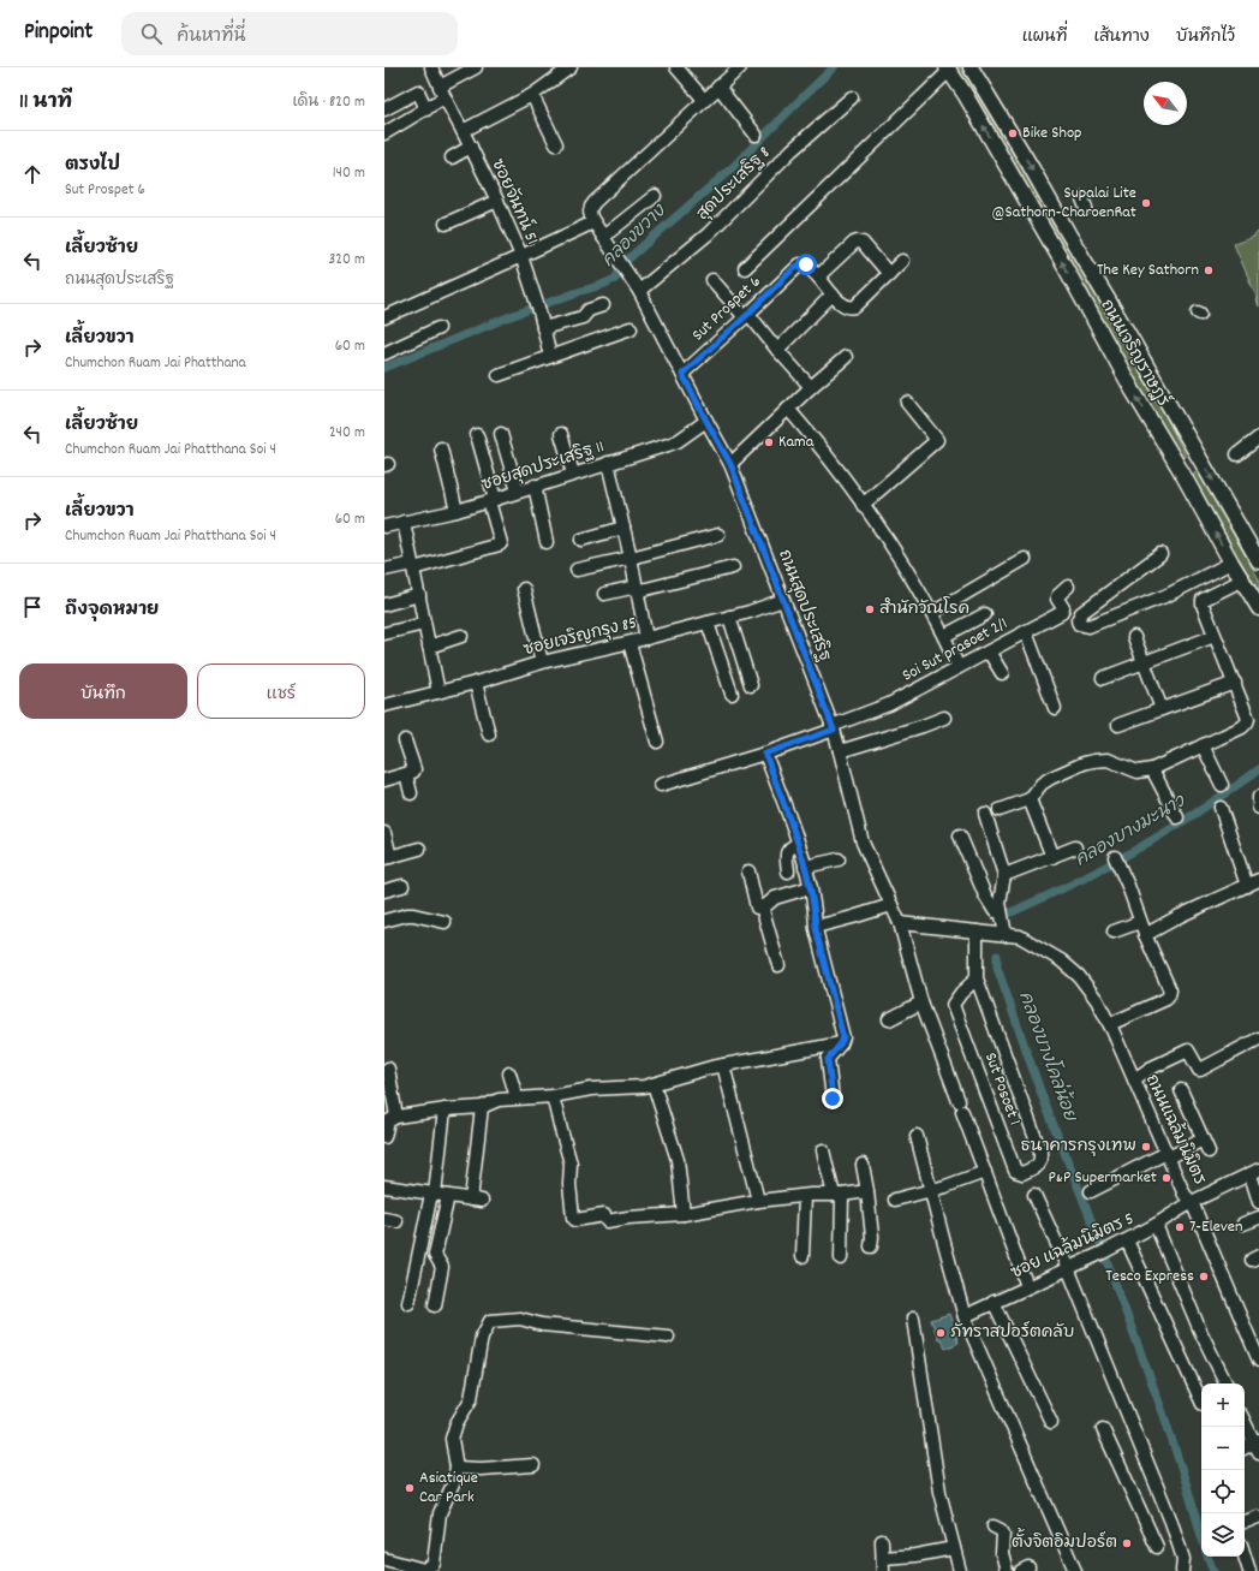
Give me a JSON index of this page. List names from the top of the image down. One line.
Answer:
{"streets":{"main road":["ถนนเจริญราษฎร์"],"street":["สุดประเสริฐ 8","ซอยจันทน์ 51","Sut Prospet 6","ซอยสุดประเสริฐ 11","ถนนสุดประเสริฐ","ซอยเจริญกรุง 85","Soi Sut prasoet 2/1","Sut Posoet 1","ถนนแฉล้มนิมิตร","ซอย แฉล้มนิมิตร 5"]},"crossings":[["สุดประเสริฐ 8","ถนนสุดประเสริฐ"],["Sut Prospet 6","ถนนสุดประเสริฐ"],["ซอยสุดประเสริฐ 11","ถนนสุดประเสริฐ"],["ถนนสุดประเสริฐ","ซอยเจริญกรุง 85"],["ถนนสุดประเสริฐ","Soi Sut prasoet 2/1"],["ถนนสุดประเสริฐ","ซอย แฉล้มนิมิตร 5"],["ถนนแฉล้มนิมิตร","ซอย แฉล้มนิมิตร 5"]],"water":["คลองขวาง","คลองบางมะนาว","คลองบางโคล่น้อย"],"places":["Bike Shop","Supalai Lite @Sathorn-CharoenRat","The Key Sathorn","Kama","สำนักวัณโรค","ธนาคารกรุงเทพ","P&P Supermarket","7-Eleven","Tesco Express","ภัทราสปอร์ตคลับ","Asiatique Car Park","ตั้งจิตอิมปอร์ต"],"north":"top left","page":{"header":"Pinpoint","search":"ค้นหาที่นี่","nav":["แผนที่","เส้นทาง","บันทึกไว้"],"heading":["11 นาที","เดิน · 820 m"],"list":[["ตรงไป","Sut Prospet 6","140 m"],["เลี้ยวซ้าย","ถนนสุดประเสริฐ","320 m"],["เลี้ยวขวา","Chumchon Ruam Jai Phatthana","60 m"],["เลี้ยวซ้าย","Chumchon Ruam Jai Phatthana Soi 4","240 m"],["เลี้ยวขวา","Chumchon Ruam Jai Phatthana Soi 4","60 m"],"ถึงจุดหมาย"],"buttons":["บันทึก","แชร์"],"map_buttons":["+","−"]}}
